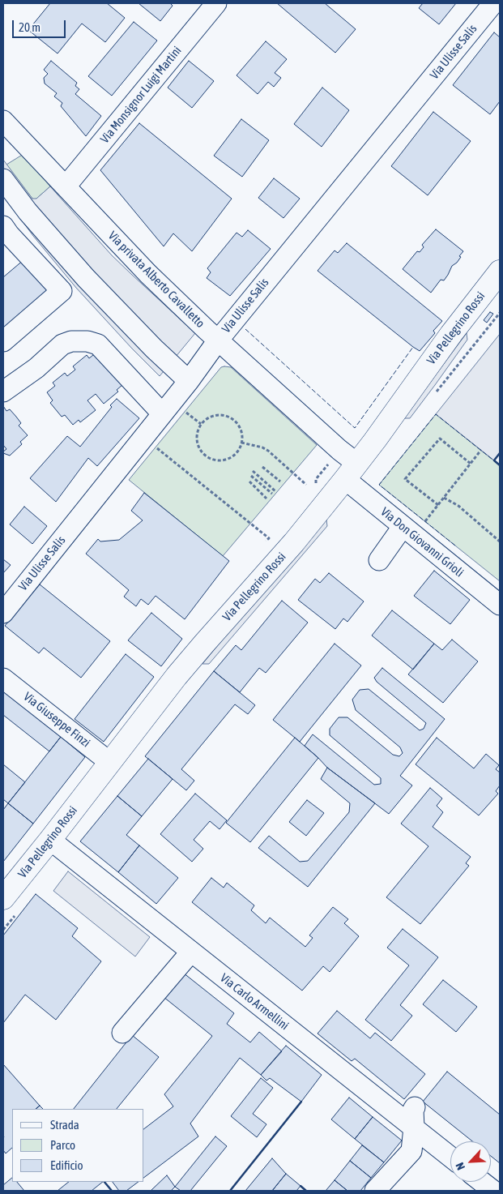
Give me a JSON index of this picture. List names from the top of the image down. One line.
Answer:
{"streets":{"main road":["Via Pellegrino Rossi"],"street":["Via Ulisse Salis","Via Monsignor Luigi Martini","Via privata Alberto Cavalletto","Via Don Giovanni Grioli","Via Giuseppe Finzi","Via Carlo Armellini"]},"crossings":[["Via Ulisse Salis","Via privata Alberto Cavalletto"],["Via Monsignor Luigi Martini","Via privata Alberto Cavalletto"],["Via privata Alberto Cavalletto","Via Pellegrino Rossi"],["Via privata Alberto Cavalletto","Via Don Giovanni Grioli"],["Via Pellegrino Rossi","Via Don Giovanni Grioli"],["Via Pellegrino Rossi","Via Giuseppe Finzi"],["Via Pellegrino Rossi","Via Carlo Armellini"]],"legend":["Strada","Parco","Edificio"],"scale_bar":"20 m","north":"bottom left"}
